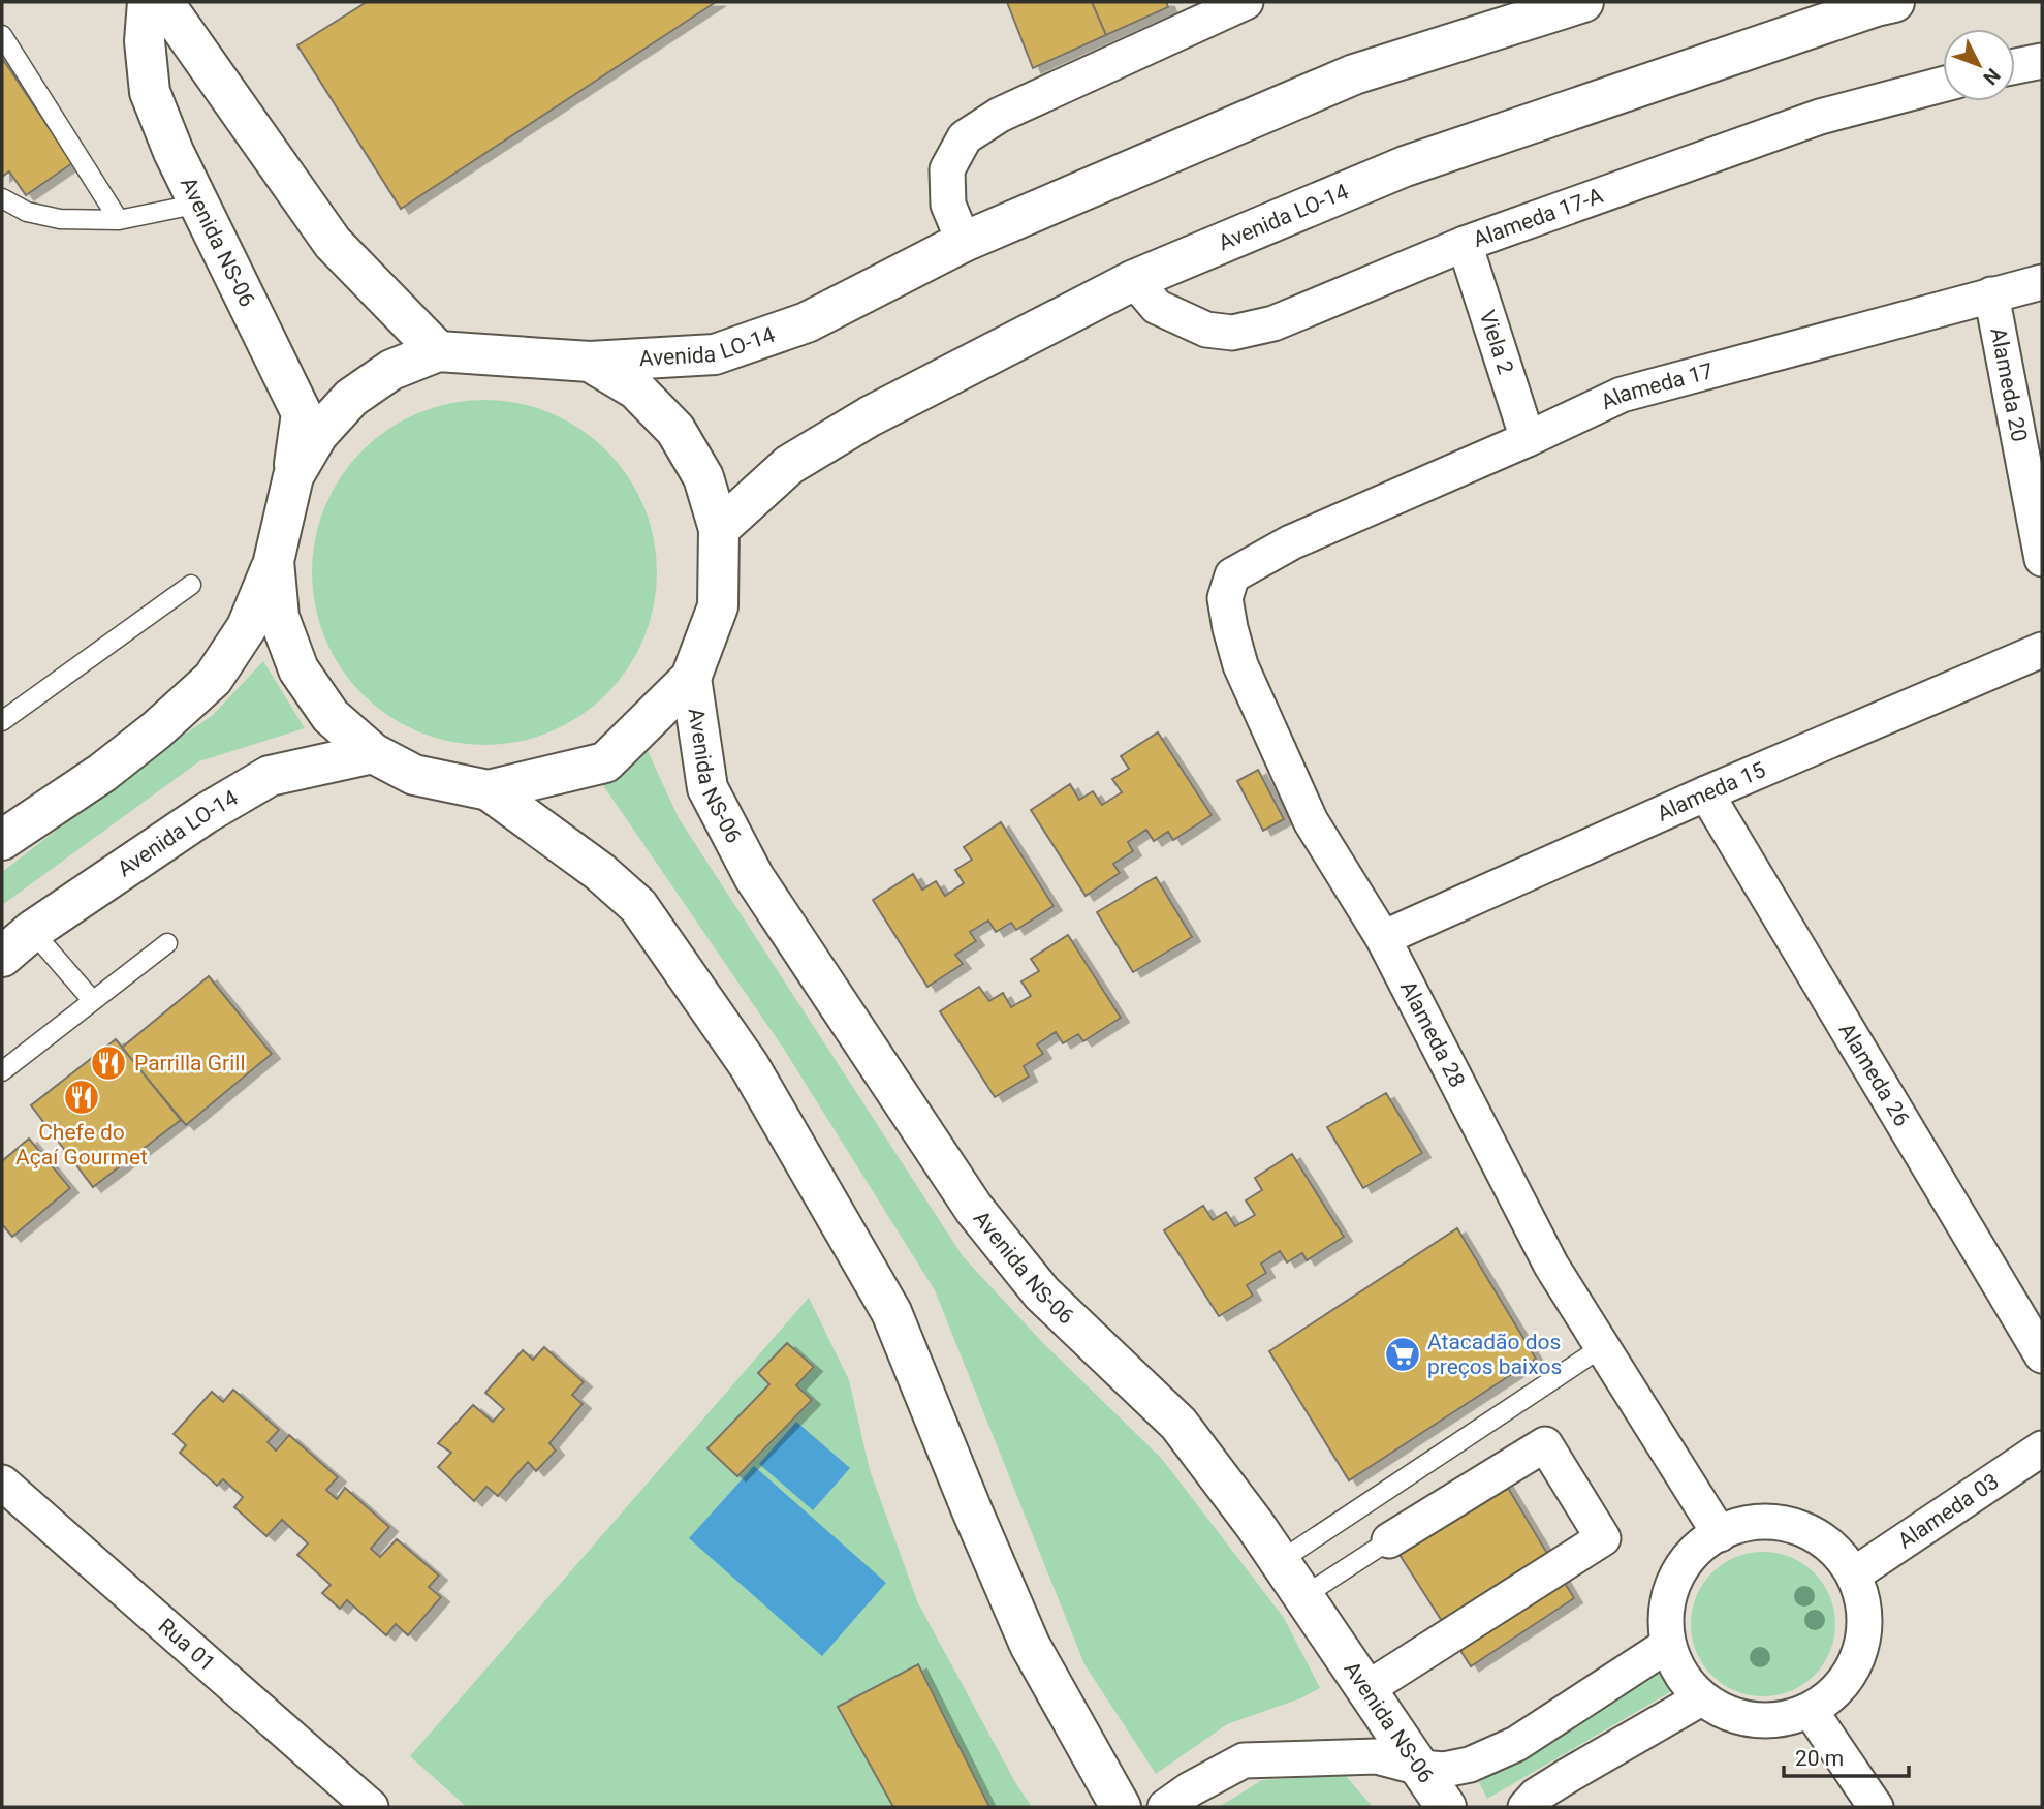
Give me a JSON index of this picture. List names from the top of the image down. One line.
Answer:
{"streets":{"street":["Avenida LO-14","Alameda 17-A","Avenida NS-06","Viela 2","Alameda 20","Alameda 17","Alameda 15","Alameda 28","Alameda 26","Alameda 03","Rua 01"]},"crossings":[["Avenida LO-14","Alameda 17-A"],["Alameda 17-A","Viela 2"],["Viela 2","Alameda 17"],["Alameda 20","Alameda 17"],["Alameda 17","Alameda 28"],["Alameda 15","Alameda 28"],["Alameda 15","Alameda 26"],["Alameda 28","Alameda 03"]],"places":{"restaurant":["Parrilla Grill","Chefe do Açaí Gourmet"],"supermarket":["Atacadão dos preços baixos"]},"scale_bar":"20 m","north":"bottom right"}
